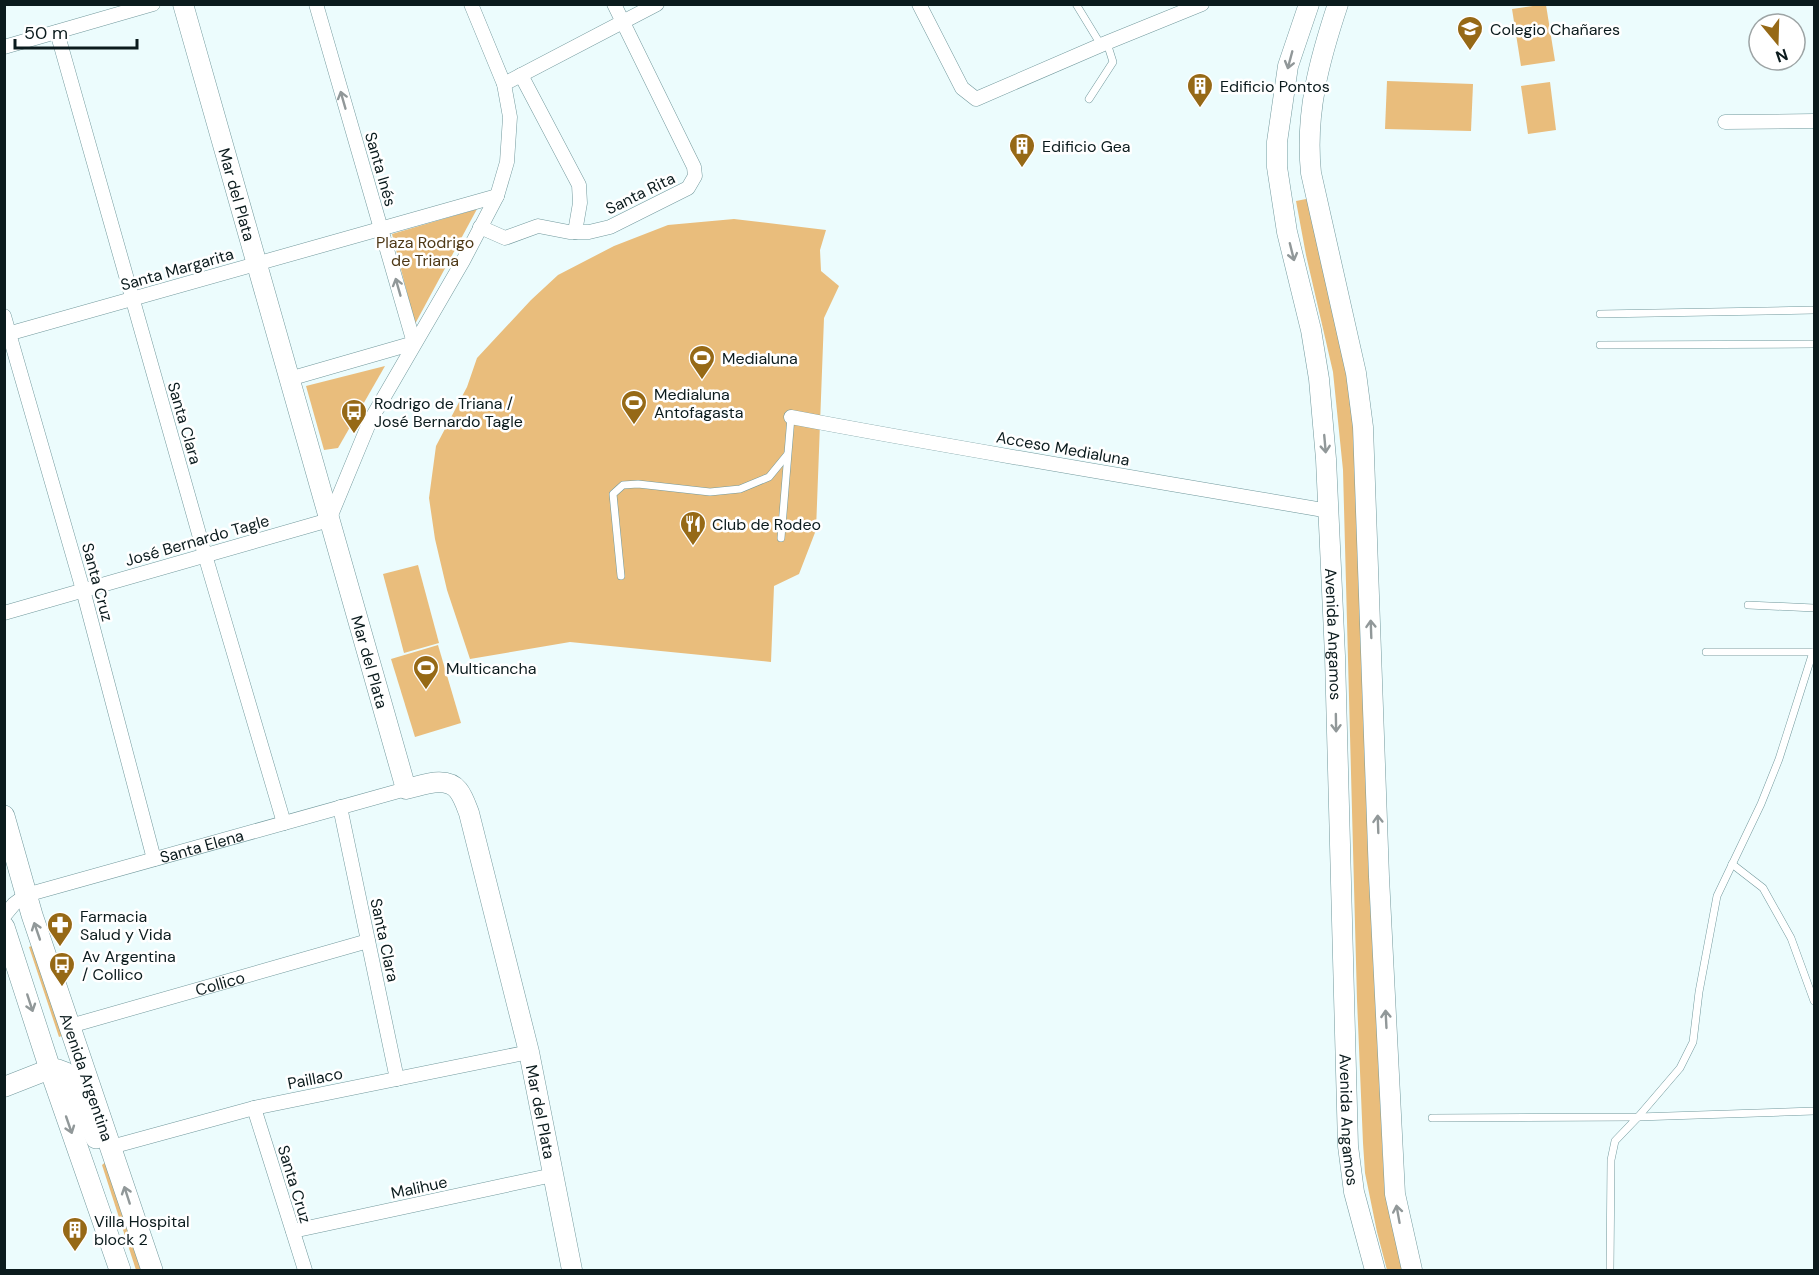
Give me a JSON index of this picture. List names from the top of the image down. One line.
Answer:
{"streets":{"main road":["Mar del Plata","Avenida Angamos","Avenida Argentina"],"street":["Santa Inés","Santa Rita","Santa Margarita","Santa Clara","Acceso Medialuna","José Bernardo Tagle","Santa Cruz","Santa Elena","Collico","Paillaco","Malihue"]},"crossings":[["Santa Inés","Santa Margarita"],["Mar del Plata","Santa Margarita"],["Mar del Plata","José Bernardo Tagle"],["Mar del Plata","Santa Elena"],["Mar del Plata","Paillaco"],["Mar del Plata","Malihue"],["Santa Margarita","Santa Clara"],["Santa Margarita","Santa Cruz"],["Santa Clara","José Bernardo Tagle"],["Santa Clara","Santa Elena"],["Santa Clara","Collico"],["Santa Clara","Paillaco"],["Acceso Medialuna","Avenida Angamos"],["José Bernardo Tagle","Santa Cruz"],["Santa Cruz","Santa Elena"],["Santa Cruz","Paillaco"],["Santa Cruz","Malihue"],["Santa Elena","Avenida Argentina"],["Collico","Avenida Argentina"],["Avenida Argentina","Paillaco"]],"one_way":["Santa Inés"],"parks":["Plaza Rodrigo de Triana"],"places":{"school or university":["Colegio Chañares"],"building":["Edificio Pontos","Edificio Gea","Villa Hospital block 2"],"sports":["Medialuna","Medialuna Antofagasta","Multicancha"],"bus stop":["Rodrigo de Triana / José Bernardo Tagle","Av Argentina / Collico"],"restaurant":["Club de Rodeo"],"pharmacy":["Farmacia Salud y Vida"]},"scale_bar":"50 m","north":"bottom"}
